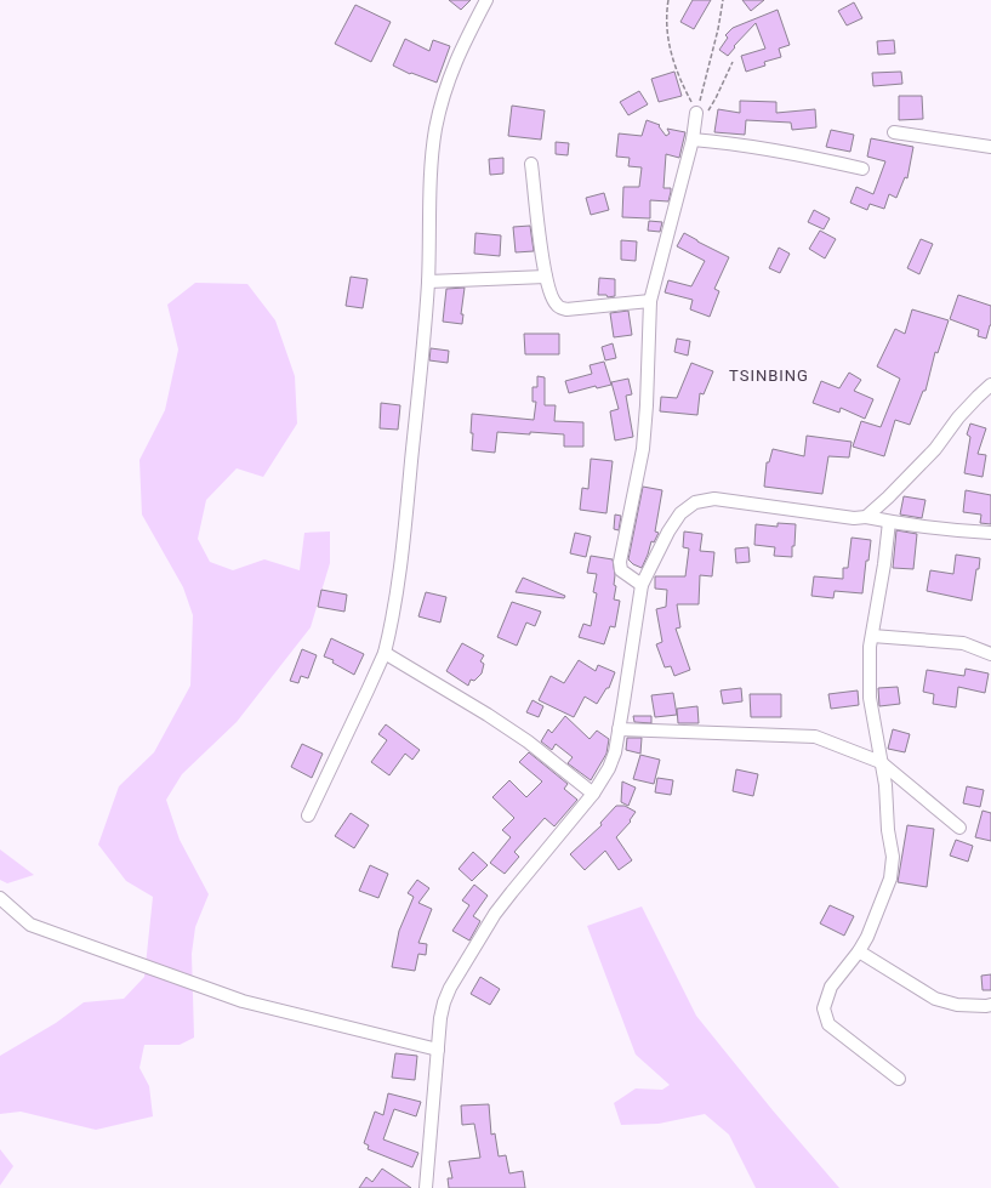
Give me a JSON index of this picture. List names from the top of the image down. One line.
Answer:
{"districts":["TSINBING"]}
